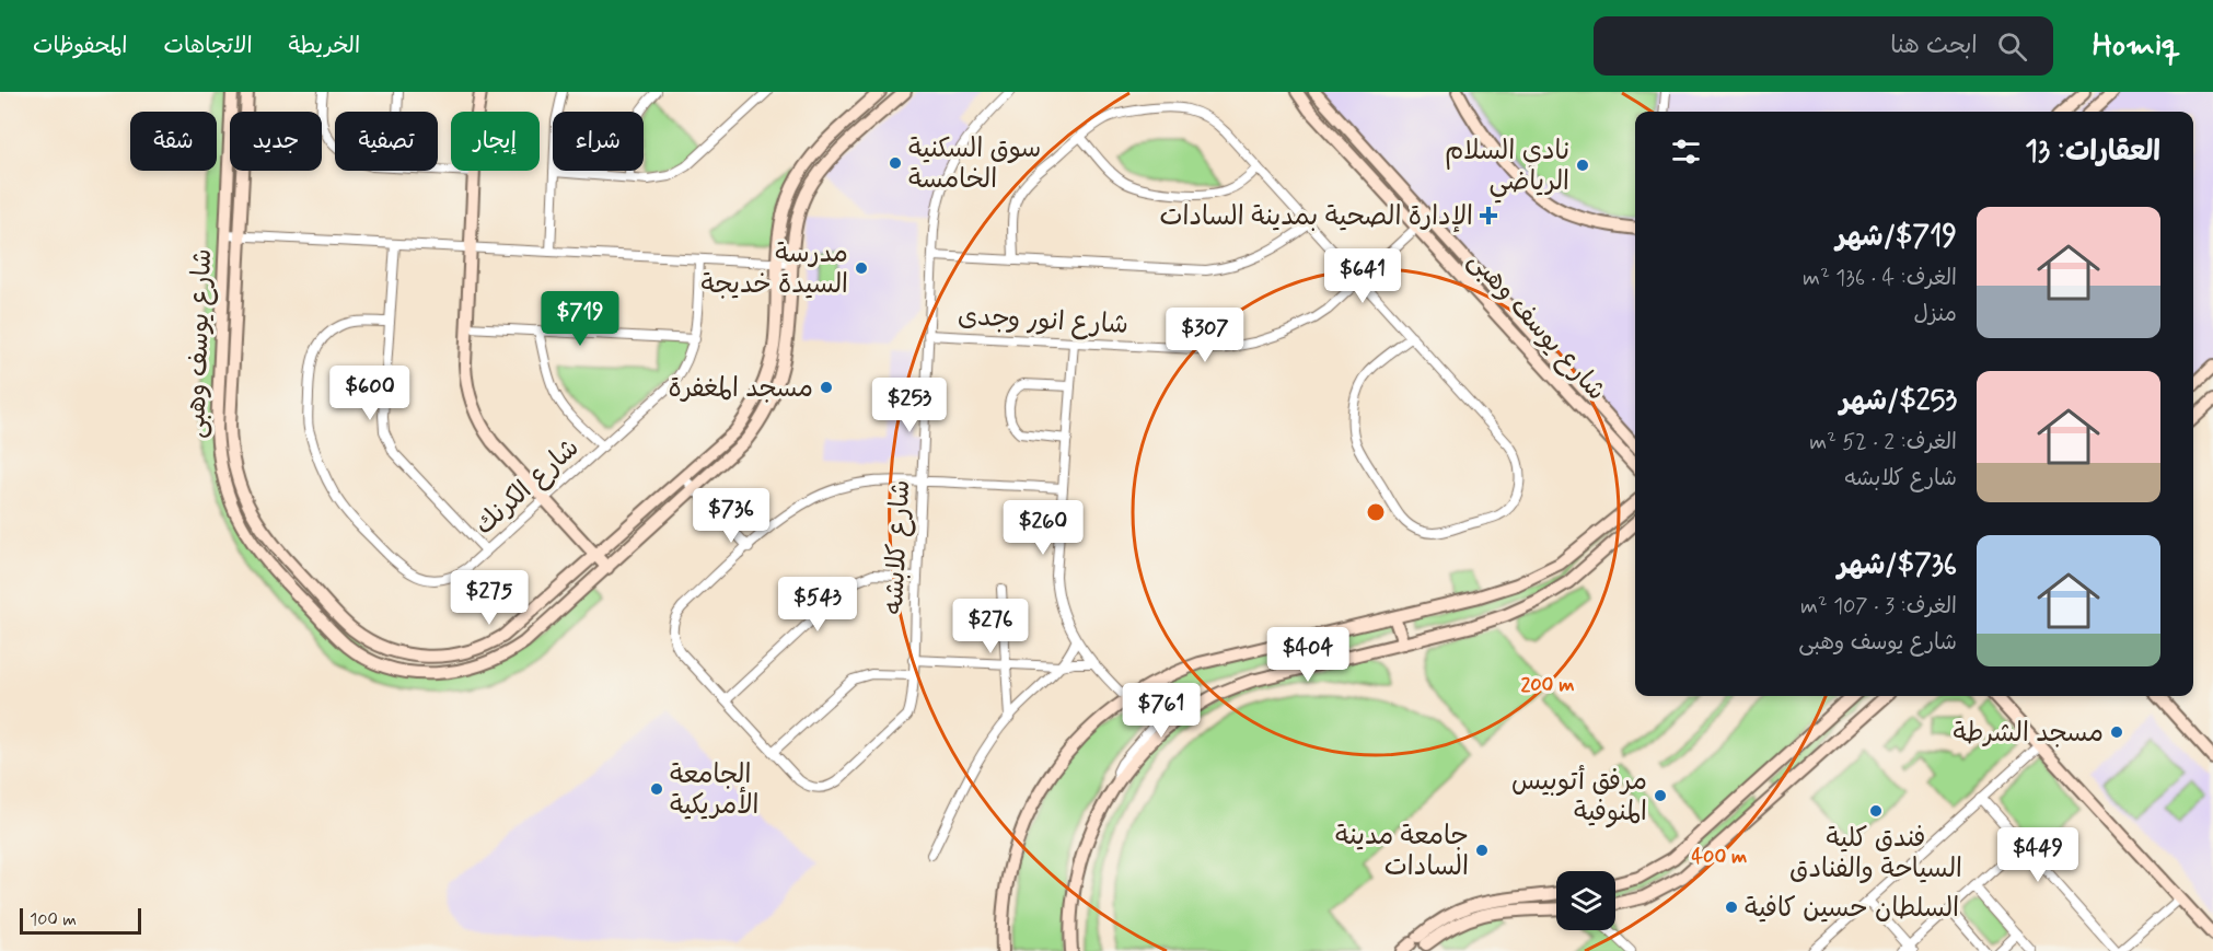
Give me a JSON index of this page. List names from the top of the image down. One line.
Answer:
{"streets":{"street":["شارع انور وجدى","شارع يوسف وهبى","شارع الكرنك","شارع كلابشه"]},"crossings":[["شارع انور وجدى","شارع يوسف وهبى"],["شارع انور وجدى","شارع كلابشه"]],"places":{"other":["سوق السكنية الخامسة","نادي السلام الرياضي","مدرسة السيدة خديجة","مسجد المغفرة","مسجد الشرطة","الجامعة الأمريكية","مرفق أتوبيس المنوفية","فندق كلية السياحة والفنادق","جامعة مدينة السادات","السلطان حسين كافية"],"health":["الإدارة الصحية بمدينة السادات"]},"scale_bar":"100 m","page":{"header":"Homiq","search":"ابحث هنا","nav":["الخريطة","الاتجاهات","المحفوظات"],"chip":["شراء","إيجار","تصفية","جديد","شقة"],"heading":"العقارات: 13","list":[{"name":"$719/شهر","note":"الغرف: 4 · 136 m² · منزل"},{"name":"$253/شهر","note":"الغرف: 2 · 52 m² · شارع كلابشه"},{"name":"$736/شهر","note":"الغرف: 3 · 107 m² · شارع يوسف وهبى"}],"price":["$641","$719","$307","$600","$253","$736","$260","$275","$543","$276","$404","$761","$449"],"scale":"100 m"},"rings":["200 m","400 m"]}
